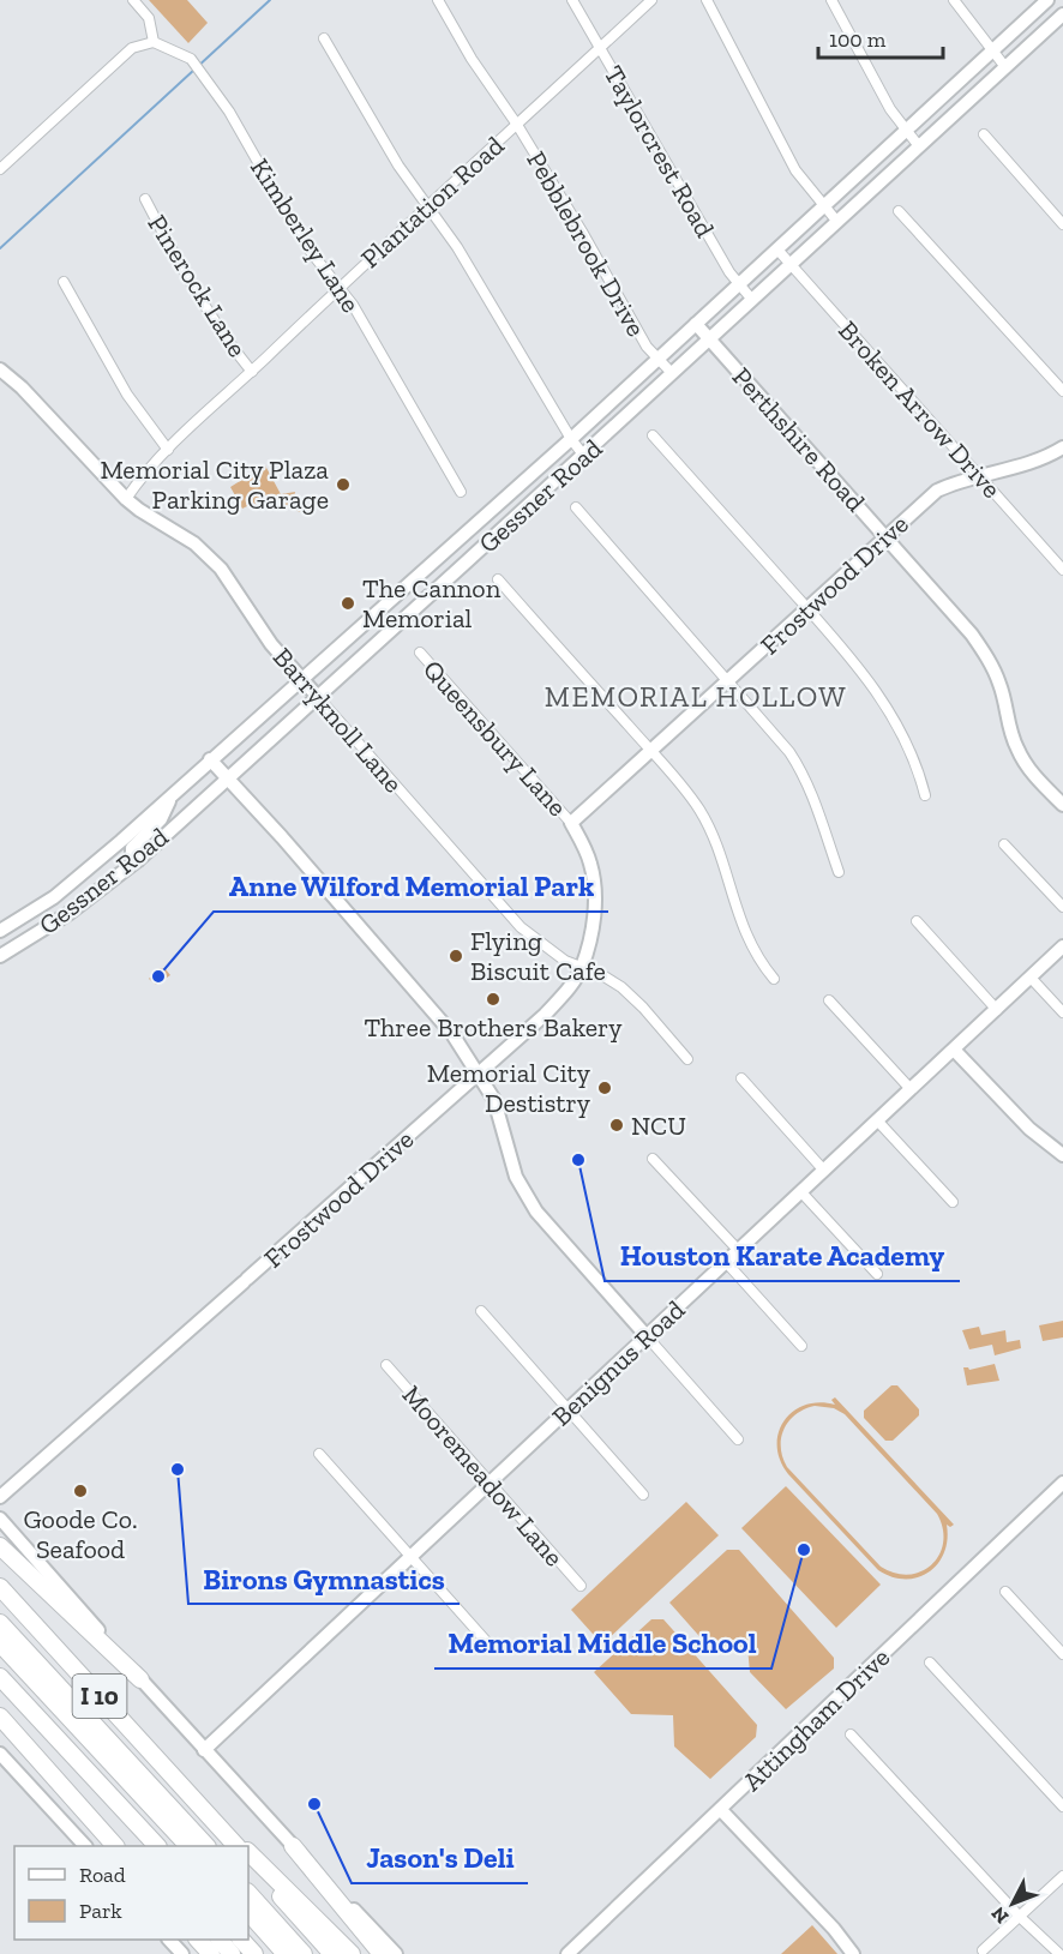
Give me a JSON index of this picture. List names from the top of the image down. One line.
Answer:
{"streets":{"highway":["I 10"],"street":["Taylorcrest Road","Plantation Road","Kimberley Lane","Pebblebrook Drive","Pinerock Lane","Broken Arrow Drive","Perthshire Road","Gessner Road","Frostwood Drive","Barryknoll Lane","Queensbury Lane","Benignus Road","Mooremeadow Lane","Attingham Drive"]},"crossings":[["Taylorcrest Road","Plantation Road"],["Taylorcrest Road","Gessner Road"],["Plantation Road","Kimberley Lane"],["Plantation Road","Pebblebrook Drive"],["Plantation Road","Pinerock Lane"],["Plantation Road","Barryknoll Lane"],["Pebblebrook Drive","Gessner Road"],["Broken Arrow Drive","Gessner Road"],["Broken Arrow Drive","Frostwood Drive"],["Perthshire Road","Gessner Road"],["Perthshire Road","Frostwood Drive"],["Gessner Road","Barryknoll Lane"],["Frostwood Drive","Barryknoll Lane"],["Frostwood Drive","Queensbury Lane"],["Benignus Road","Mooremeadow Lane"]],"districts":["MEMORIAL HOLLOW"],"places":["Memorial City Plaza Parking Garage","The Cannon Memorial","Flying Biscuit Cafe","Anne Wilford Memorial Park","Three Brothers Bakery","Memorial City Destistry","NCU","Houston Karate Academy","Birons Gymnastics","Goode Co. Seafood","Memorial Middle School","Jason's Deli"],"legend":["Road","Park"],"scale_bar":"100 m","north":"bottom left"}
